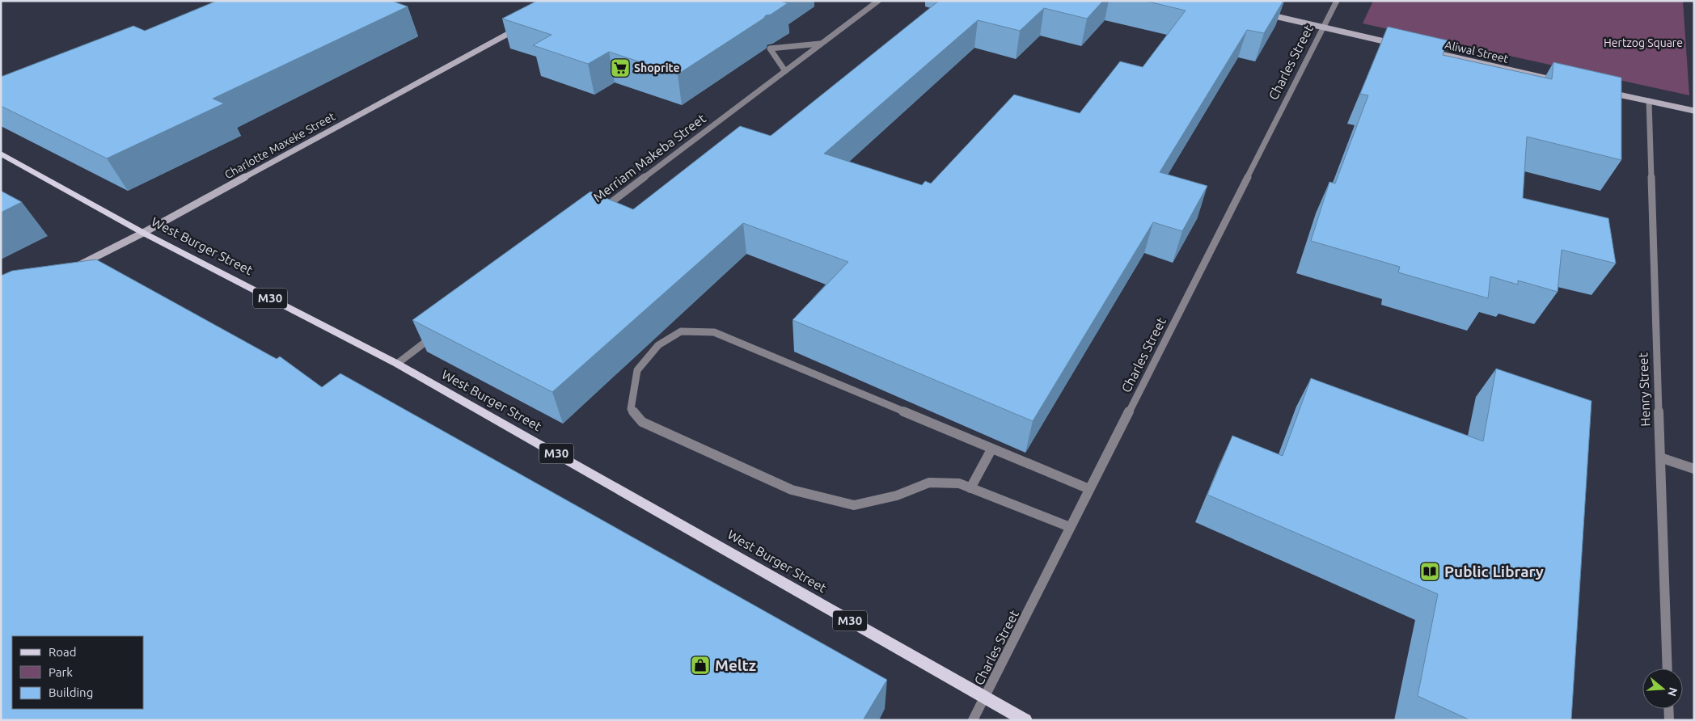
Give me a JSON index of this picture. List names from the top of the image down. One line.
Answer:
{"streets":{"main road":["West Burger Street","M30"],"street":["Aliwal Street","Charles Street","Charlotte Maxeke Street","Merriam Makeba Street","Henry Street"]},"crossings":[["Charles Street","West Burger Street"],["Charlotte Maxeke Street","West Burger Street"]],"parks":["Hertzog Square"],"places":{"supermarket":["Shoprite"],"library":["Public Library"],"shop":["Meltz"]},"legend":["Road","Park","Building"],"north":"right"}
